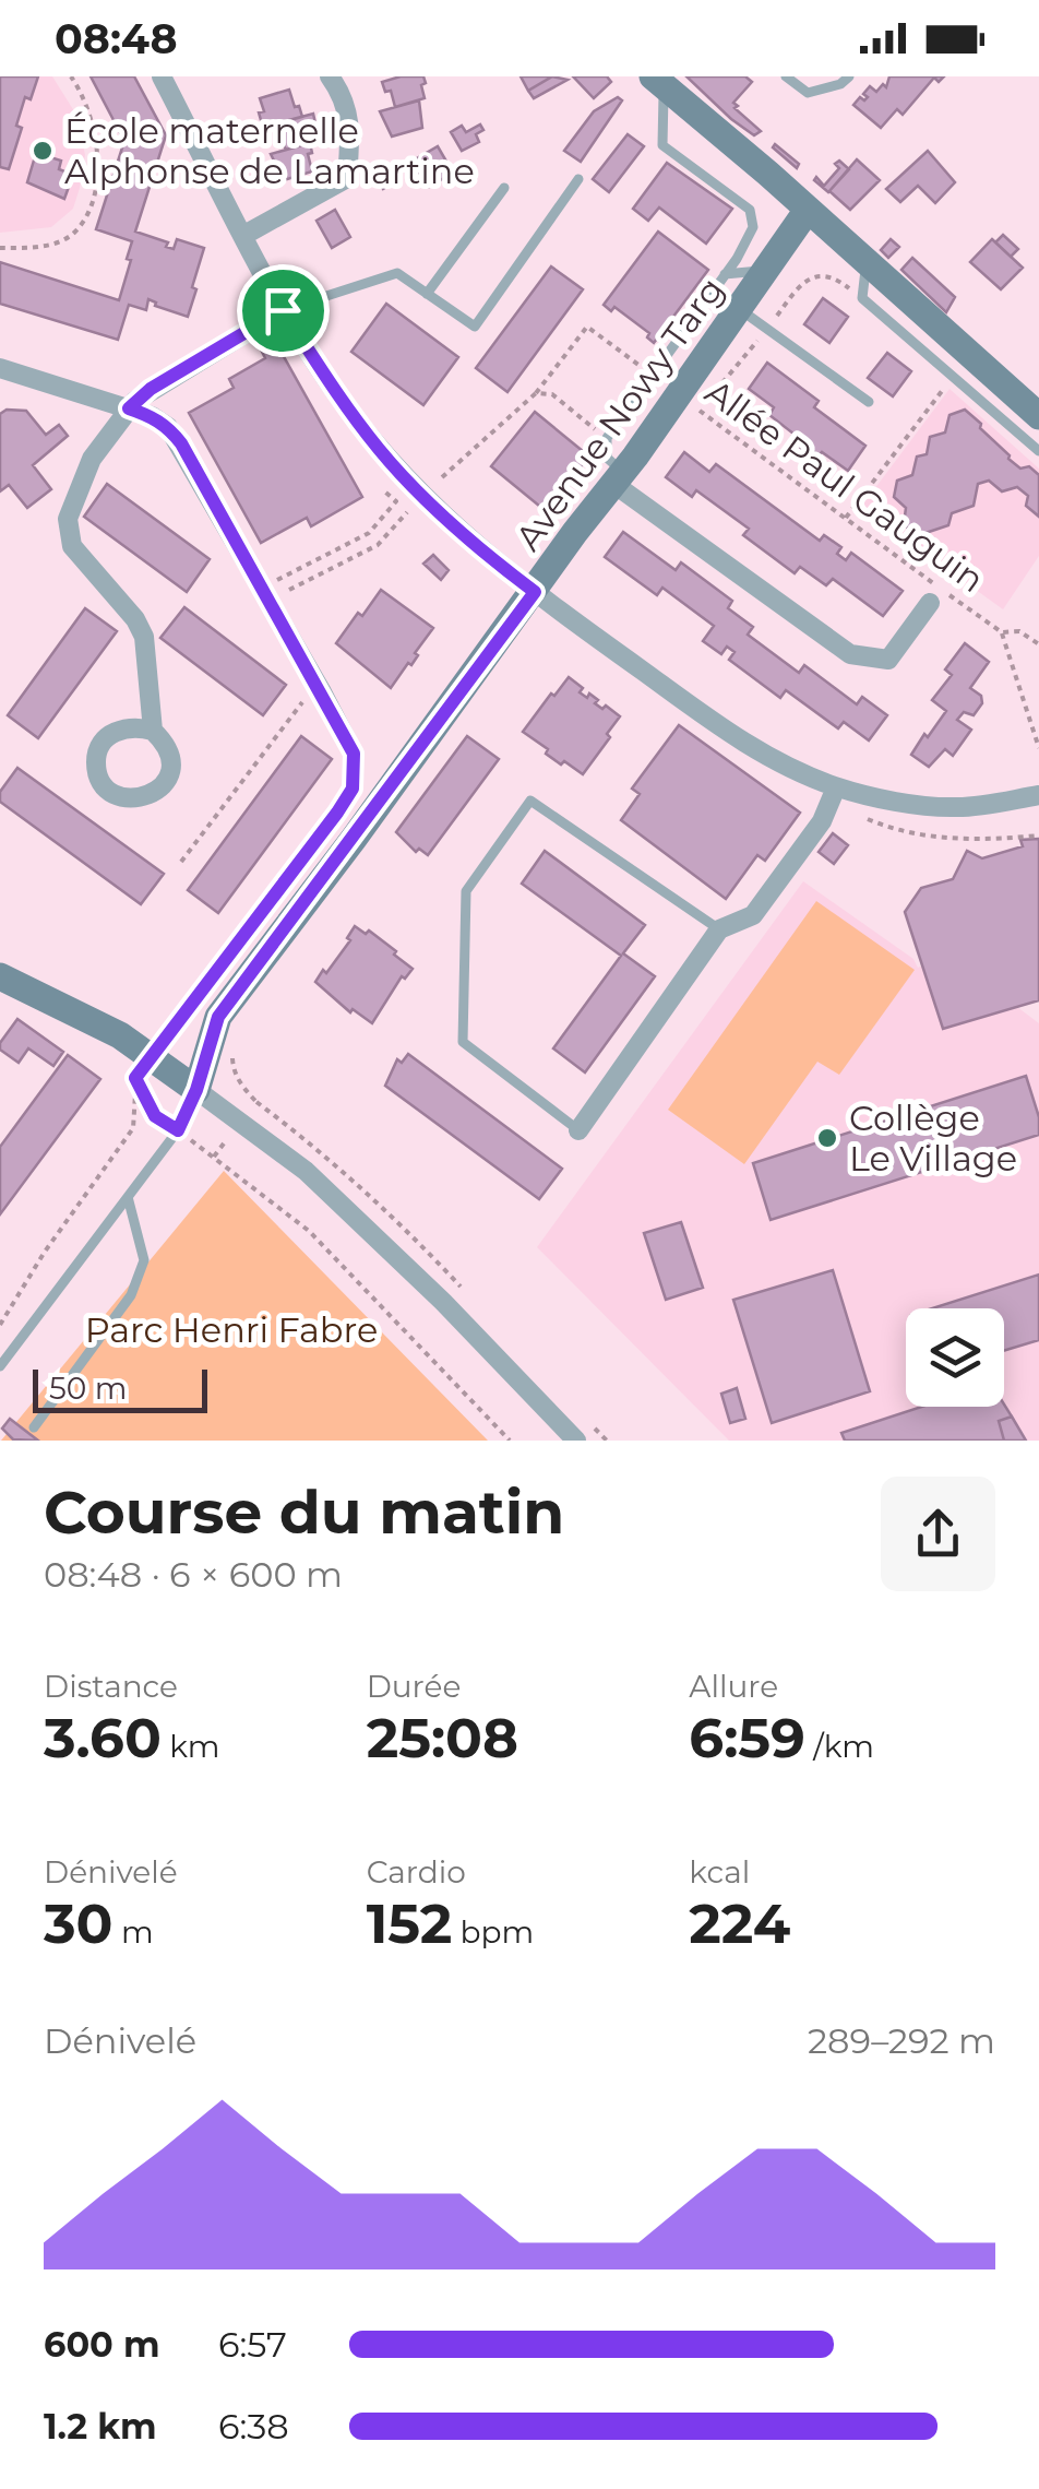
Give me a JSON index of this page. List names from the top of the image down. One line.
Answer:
{"streets":{"street":["Avenue Nowy Targ"],"path":["Allée Paul Gauguin"]},"crossings":[["Avenue Nowy Targ","Allée Paul Gauguin"]],"parks":["Parc Henri Fabre"],"places":["École maternelle Alphonse de Lamartine","Collège Le Village"],"scale_bar":"50 m","page":{"status":"08:48","scale":"50 m","heading":["Course du matin","08:48 · 6 × 600 m"],"stats":[["Distance","3.60 km"],["Durée","25:08"],["Allure","6:59 /km"],["Dénivelé","30 m"],["Cardio","152 bpm"],["kcal","224"]],"chart":["Dénivelé","289–292 m"],"list":[{"name":"600 m","note":"6:57"},{"name":"1.2 km","note":"6:38"}]}}
